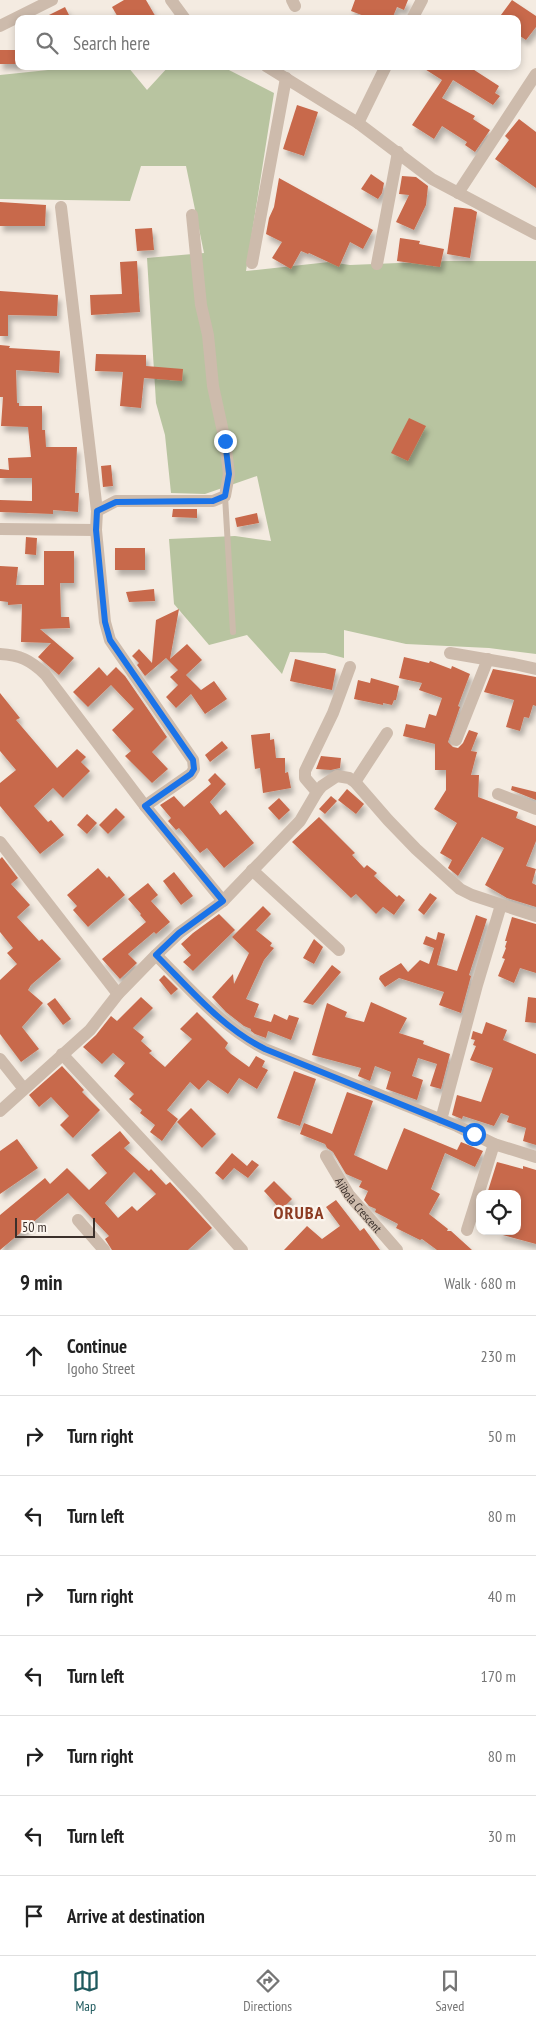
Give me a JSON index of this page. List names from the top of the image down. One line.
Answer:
{"streets":{"street":["Ajibola Crescent"]},"districts":["ORUBA"],"scale_bar":"50 m","page":{"search":"Search here","scale":"50 m","heading":["9 min","Walk · 680 m"],"list":[["Continue","Igoho Street","230 m"],["Turn right","50 m"],["Turn left","80 m"],["Turn right","40 m"],["Turn left","170 m"],["Turn right","80 m"],["Turn left","30 m"],"Arrive at destination"],"nav":["Map","Directions","Saved"]}}
